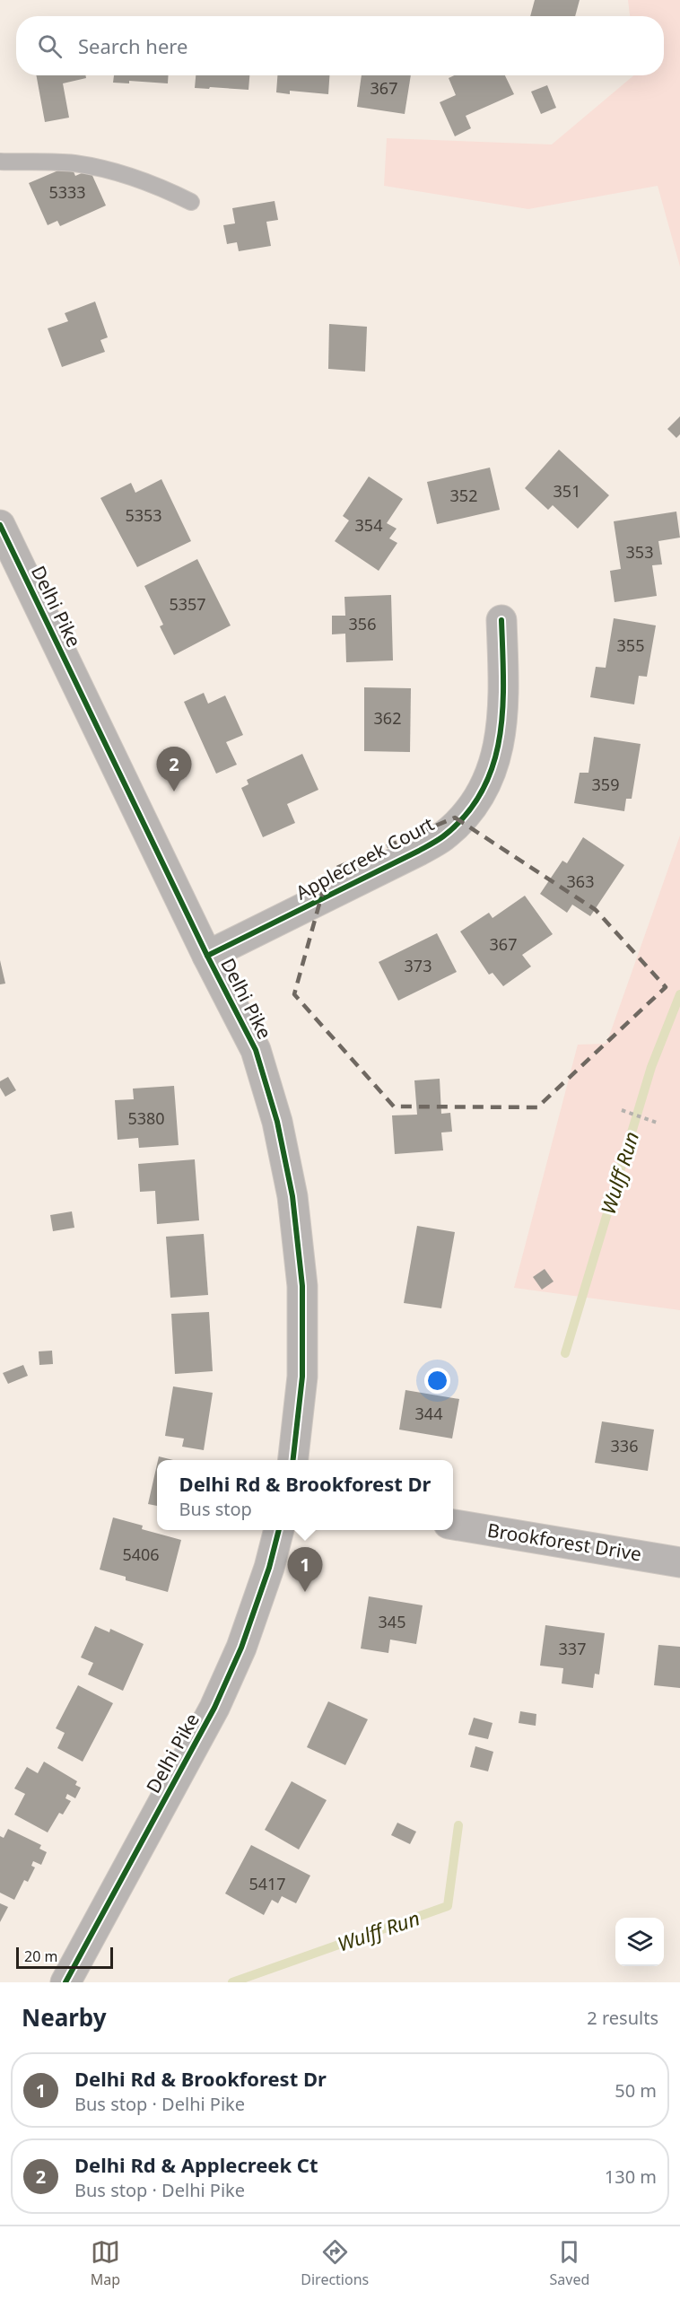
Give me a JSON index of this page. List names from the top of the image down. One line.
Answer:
{"streets":{"street":["Delhi Pike","Applecreek Court","Brookforest Drive"]},"crossings":[["Delhi Pike","Applecreek Court"]],"water":["Wulff Run"],"house_numbers":["367","5333","351","352","5353","354","353","5357","356","355","362","359","363","367","373","5380","344","336","5406","345","337","5417"],"scale_bar":"20 m","page":{"search":"Search here","pins":["2","1"],"popup":["Delhi Rd & Brookforest Dr","Bus stop"],"scale":"20 m","heading":["Nearby","2 results"],"list":[{"mark":"1","name":"Delhi Rd & Brookforest Dr","note":"Bus stop · Delhi Pike","value":"50 m"},{"mark":"2","name":"Delhi Rd & Applecreek Ct","note":"Bus stop · Delhi Pike","value":"130 m"}],"nav":["Map","Directions","Saved"]}}
